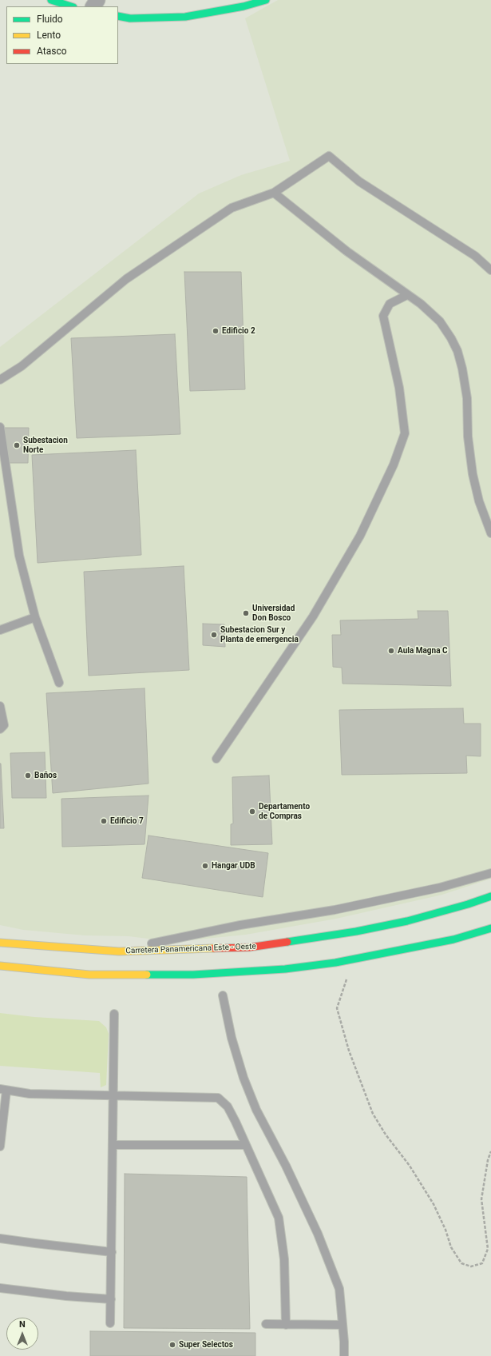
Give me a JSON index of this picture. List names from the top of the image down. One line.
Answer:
{"streets":{"main road":["Carretera Panamericana Este - Oeste"]},"places":["Edificio 2","Subestacion Norte","Universidad Don Bosco","Subestacion Sur y Planta de emergencia","Aula Magna C","Baños","Departamento de Compras","Edificio 7","Hangar UDB","Super Selectos"],"legend":["Fluido","Lento","Atasco"],"north":"top"}
